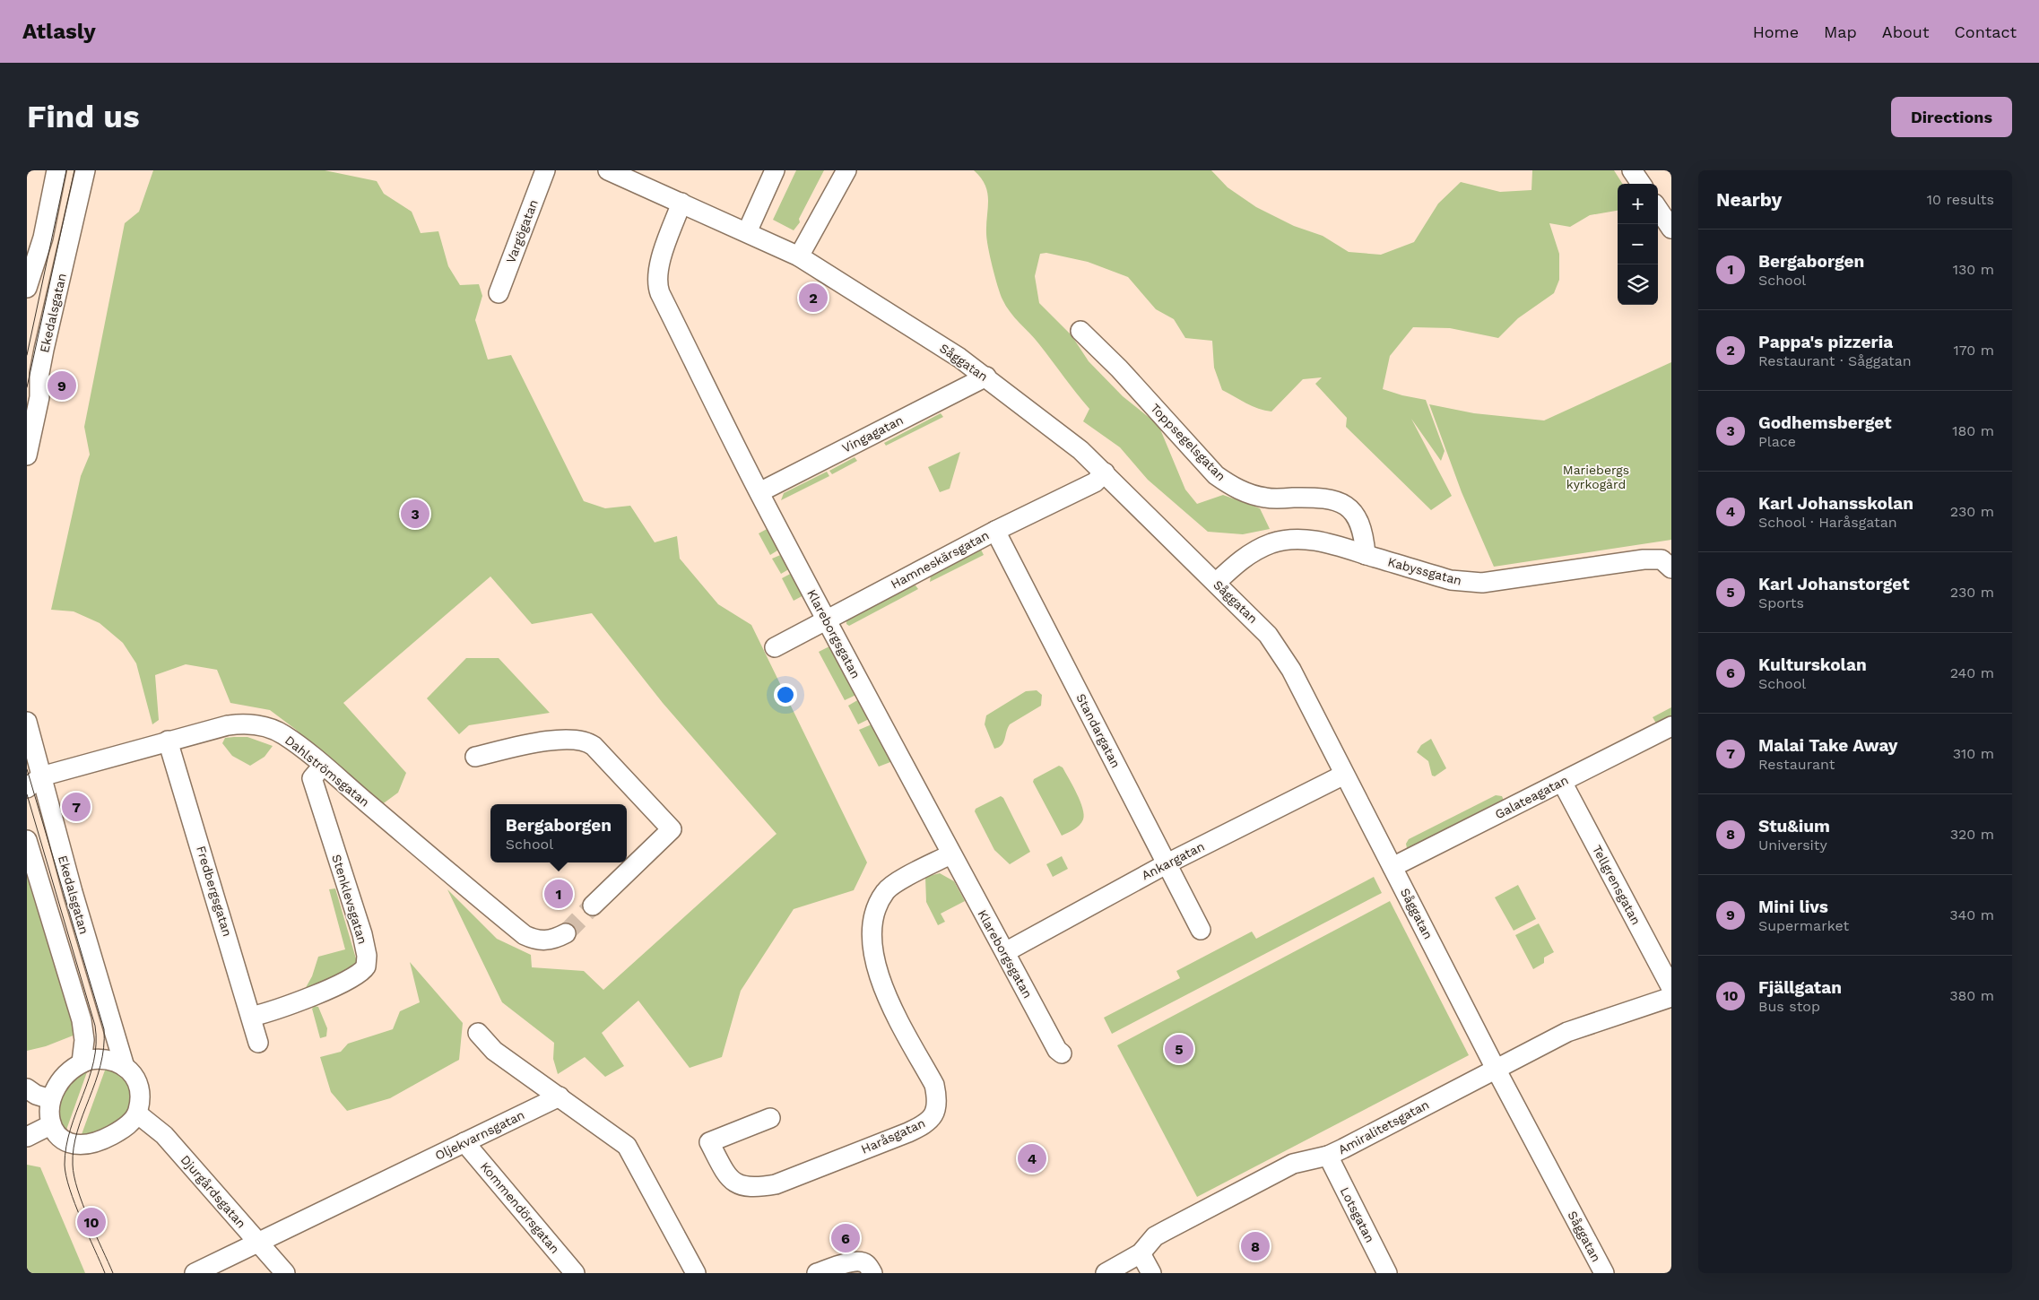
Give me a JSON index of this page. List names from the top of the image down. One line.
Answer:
{"streets":{"street":["Vargögatan","Ekedalsgatan","Såggatan","Vingagatan","Toppsegelsgatan","Hamneskärsgatan","Kabyssgatan","Klareborgsgatan","Standargatan","Dahlströmsgatan","Galateagatan","Ankargatan","Tellgrensgatan","Fredbergsgatan","Stenklevsgatan","Amiralitetsgatan","Oljekvarnsgatan","Haråsgatan","Djurgårdsgatan","Kommendörsgatan","Lotsgatan"]},"crossings":[["Ekedalsgatan","Dahlströmsgatan"],["Ekedalsgatan","Djurgårdsgatan"],["Såggatan","Vingagatan"],["Såggatan","Hamneskärsgatan"],["Såggatan","Kabyssgatan"],["Såggatan","Klareborgsgatan"],["Såggatan","Galateagatan"],["Såggatan","Ankargatan"],["Såggatan","Amiralitetsgatan"],["Vingagatan","Klareborgsgatan"],["Toppsegelsgatan","Kabyssgatan"],["Hamneskärsgatan","Klareborgsgatan"],["Hamneskärsgatan","Standargatan"],["Klareborgsgatan","Ankargatan"],["Klareborgsgatan","Haråsgatan"],["Standargatan","Ankargatan"],["Dahlströmsgatan","Fredbergsgatan"],["Dahlströmsgatan","Stenklevsgatan"],["Galateagatan","Tellgrensgatan"],["Fredbergsgatan","Stenklevsgatan"],["Amiralitetsgatan","Lotsgatan"],["Oljekvarnsgatan","Djurgårdsgatan"],["Oljekvarnsgatan","Kommendörsgatan"]],"parks":["Mariebergs kyrkogård"],"page":{"header":"Atlasly","nav":["Home","Map","About","Contact"],"buttons":"Directions","title":"Find us","heading":["Nearby","10 results"],"map_buttons":["+","−"],"list":[{"mark":"1","name":"Bergaborgen","note":"School","value":"130 m"},{"mark":"2","name":"Pappa's pizzeria","note":"Restaurant · Såggatan","value":"170 m"},{"mark":"3","name":"Godhemsberget","note":"Place","value":"180 m"},{"mark":"4","name":"Karl Johansskolan","note":"School · Haråsgatan","value":"230 m"},{"mark":"5","name":"Karl Johanstorget","note":"Sports","value":"230 m"},{"mark":"6","name":"Kulturskolan","note":"School","value":"240 m"},{"mark":"7","name":"Malai Take Away","note":"Restaurant","value":"310 m"},{"mark":"8","name":"Stu&ium","note":"University","value":"320 m"},{"mark":"9","name":"Mini livs","note":"Supermarket","value":"340 m"},{"mark":"10","name":"Fjällgatan","note":"Bus stop","value":"380 m"}],"pins":["2","9","3","7","1","5","4","10","6","8"],"popup":["Bergaborgen","School"]}}
